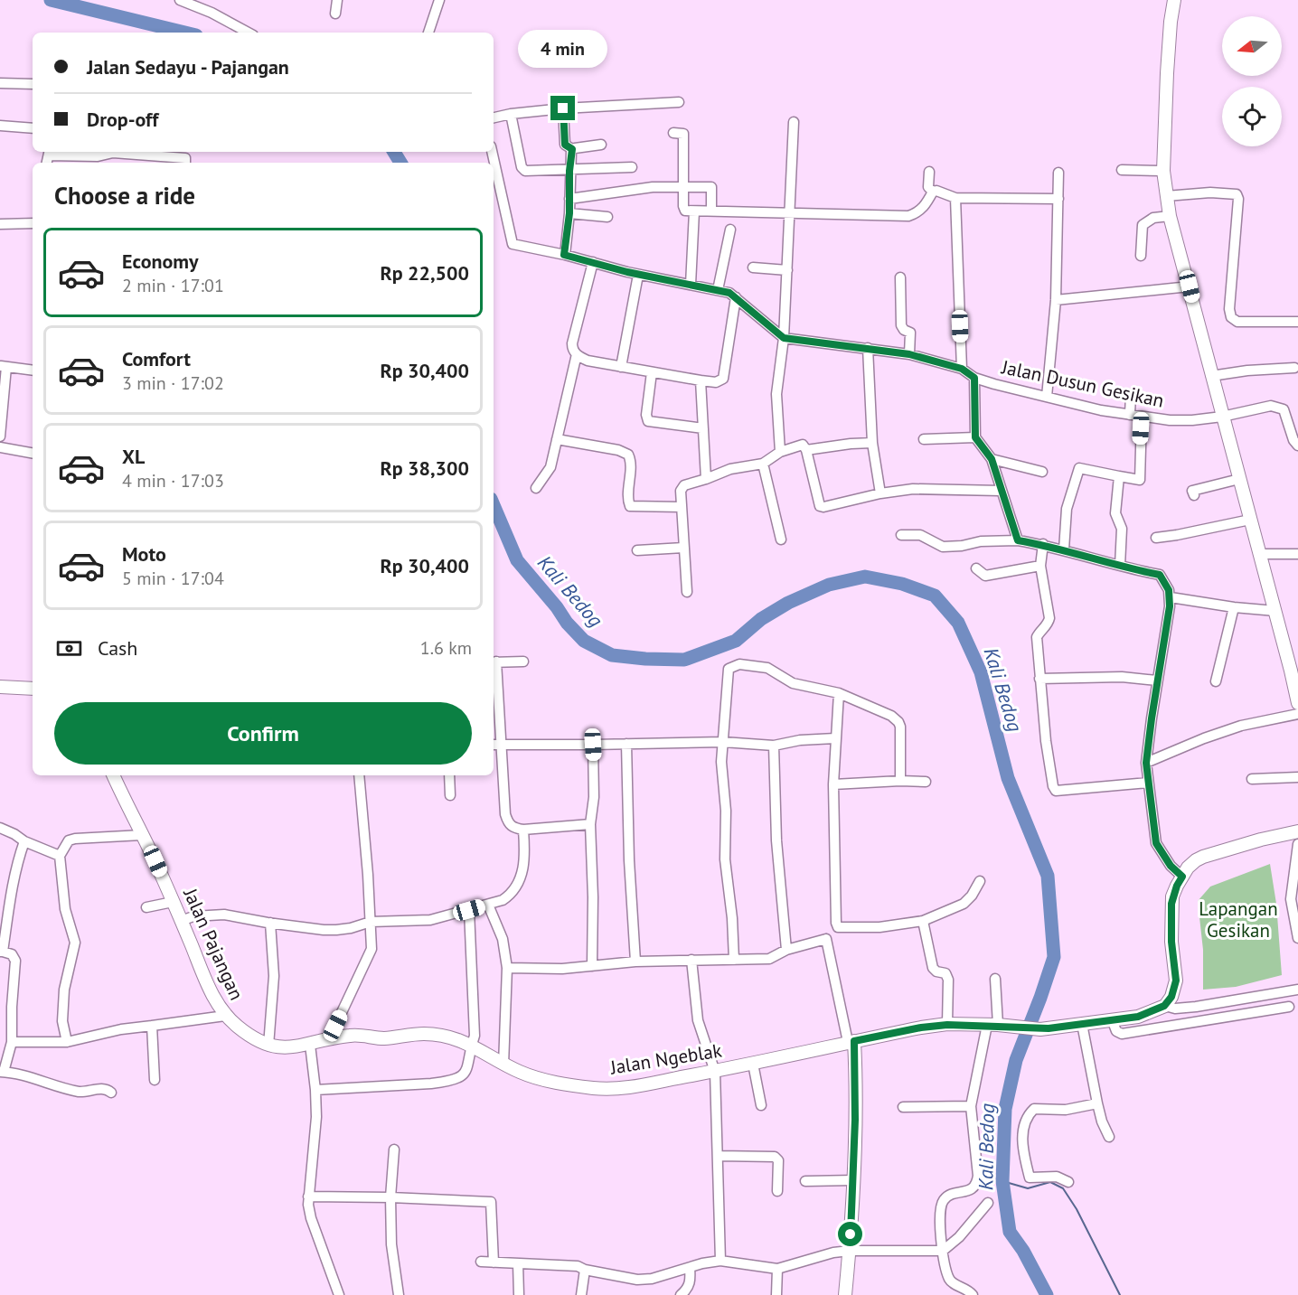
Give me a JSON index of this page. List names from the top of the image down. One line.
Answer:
{"streets":{"main road":["Jalan Pajangan","Jalan Ngeblak"],"street":["Jalan Dusun Gesikan"]},"crossings":[["Jalan Pajangan","Jalan Ngeblak"]],"water":["Kali Bedog"],"parks":["Lapangan Gesikan"],"north":"left","page":{"bubble":"4 min","banner":["Jalan Sedayu - Pajangan","Drop-off"],"heading":"Choose a ride","list":[{"name":"Economy","note":"2 min · 17:01","value":"Rp 22,500"},{"name":"Comfort","note":"3 min · 17:02","value":"Rp 30,400"},{"name":"XL","note":"4 min · 17:03","value":"Rp 38,300"},{"name":"Moto","note":"5 min · 17:04","value":"Rp 30,400"}],"pay":["Cash","1.6 km"],"buttons":"Confirm"}}
